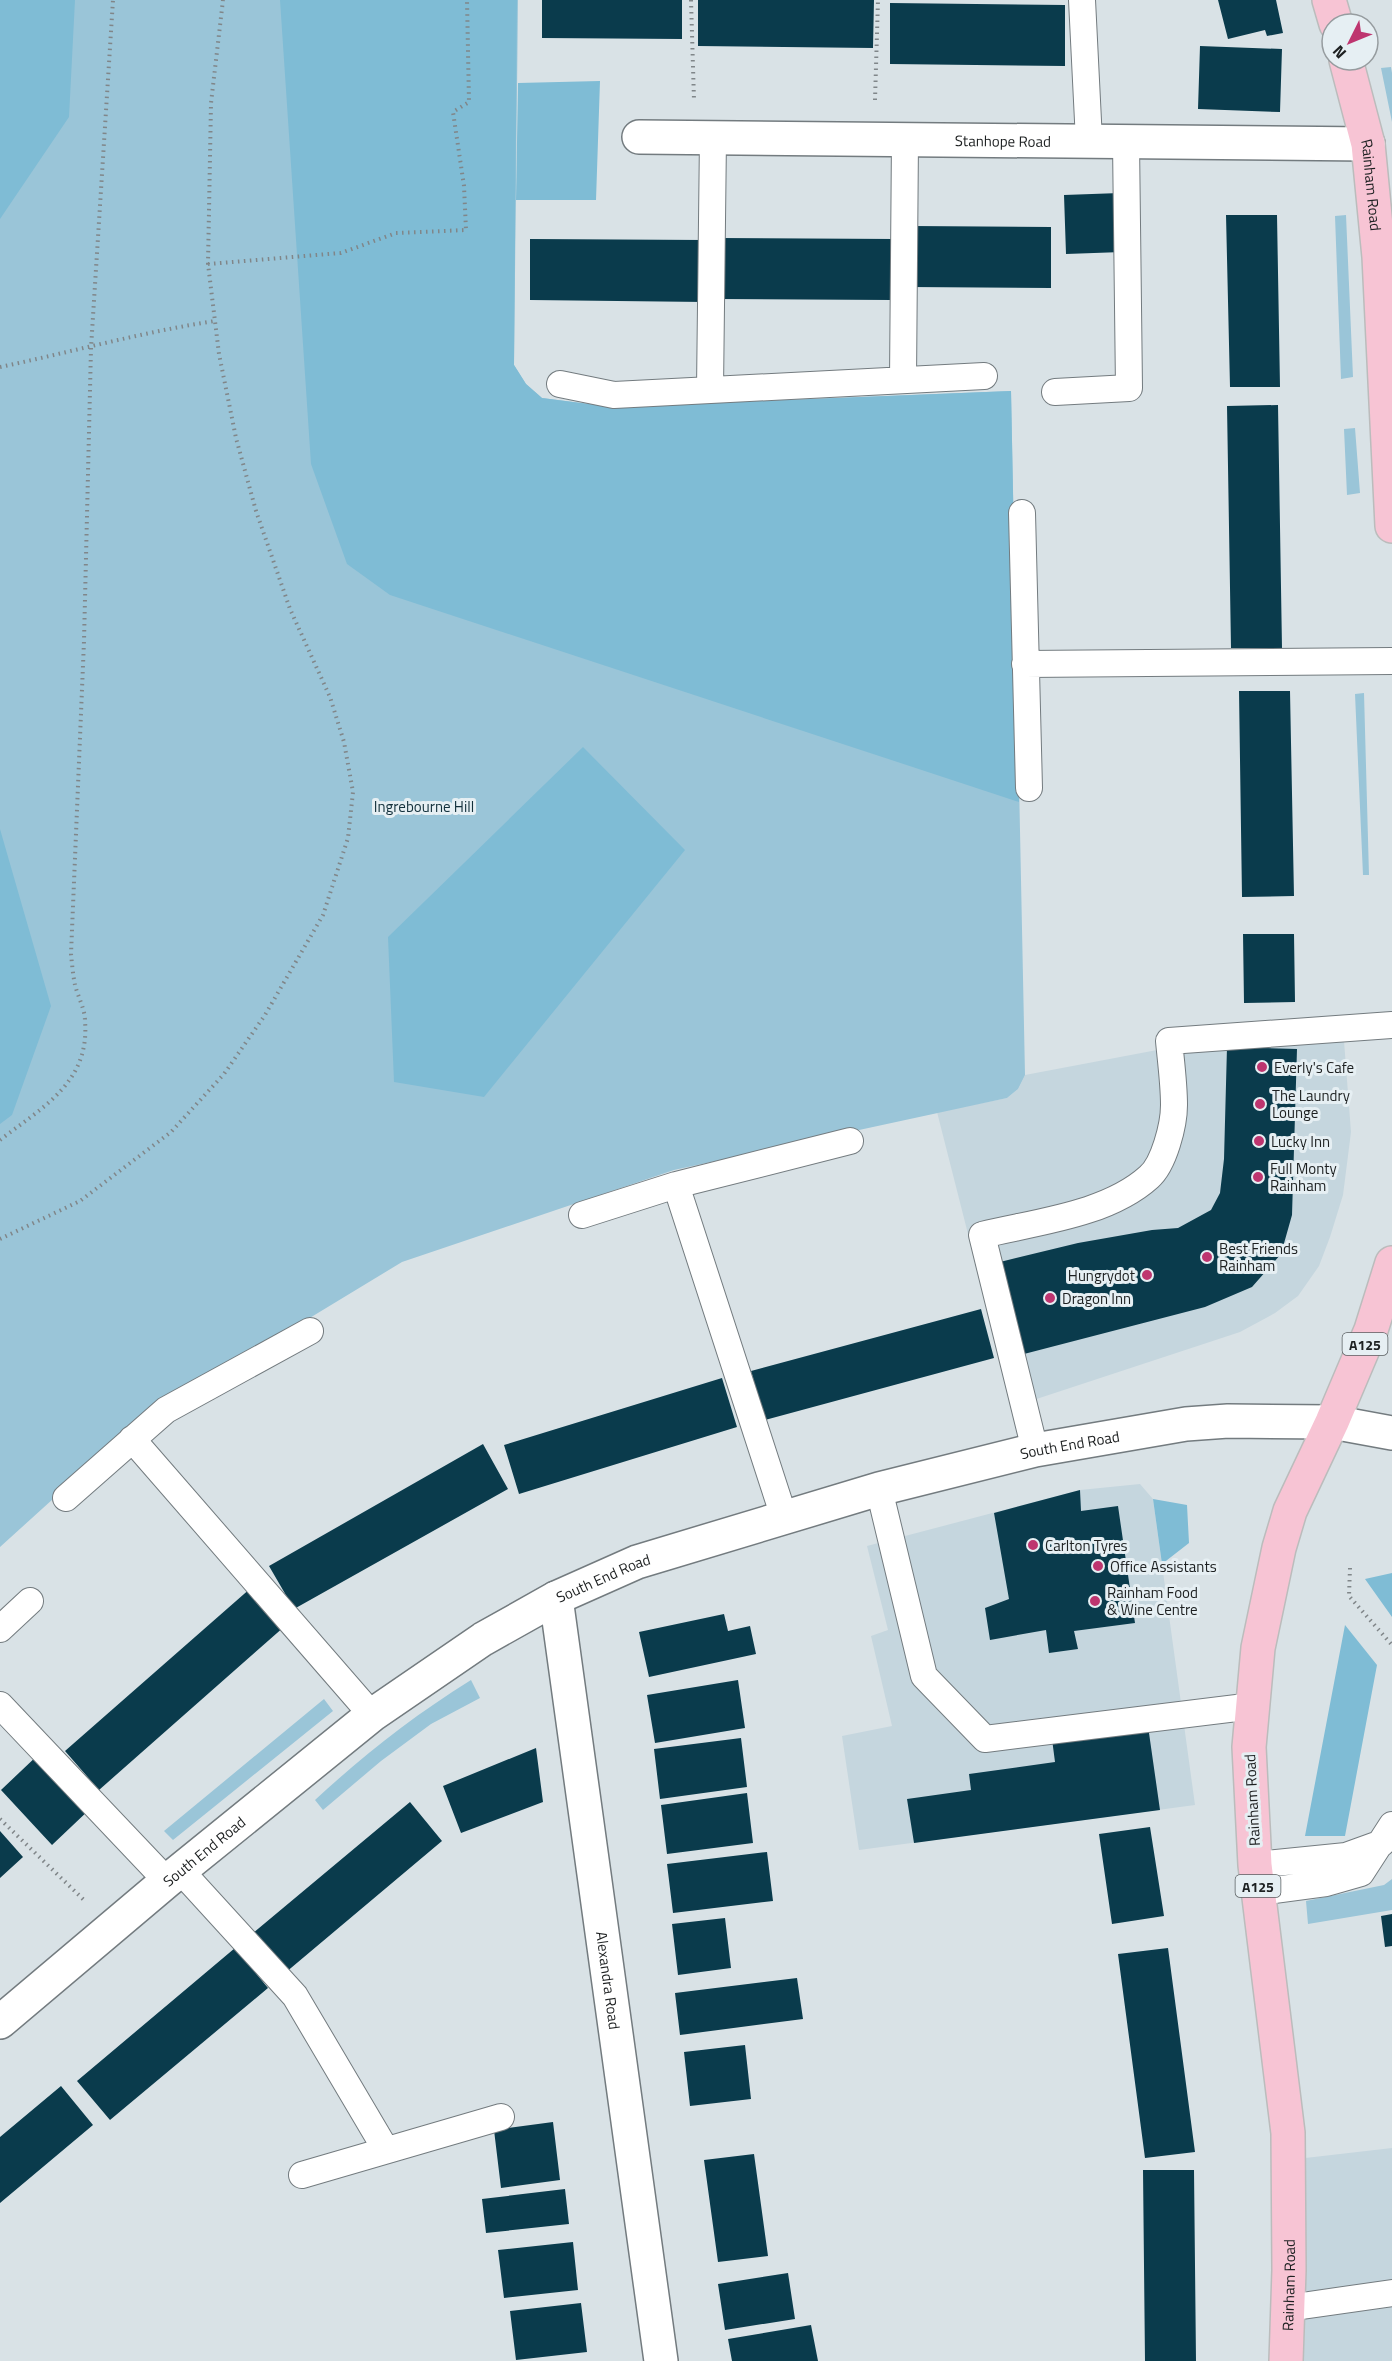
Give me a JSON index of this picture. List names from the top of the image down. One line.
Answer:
{"streets":{"main road":["Rainham Road","A125"],"street":["Stanhope Road","South End Road","Alexandra Road"]},"crossings":[["Stanhope Road","Rainham Road"],["Rainham Road","South End Road"],["South End Road","Alexandra Road"]],"parks":["Ingrebourne Hill"],"places":["Everly's Cafe","The Laundry Lounge","Lucky Inn","Full Monty Rainham","Best Friends Rainham","Hungrydot","Dragon Inn","Carlton Tyres","Office Assistants","Rainham Food & Wine Centre"],"north":"bottom left"}
